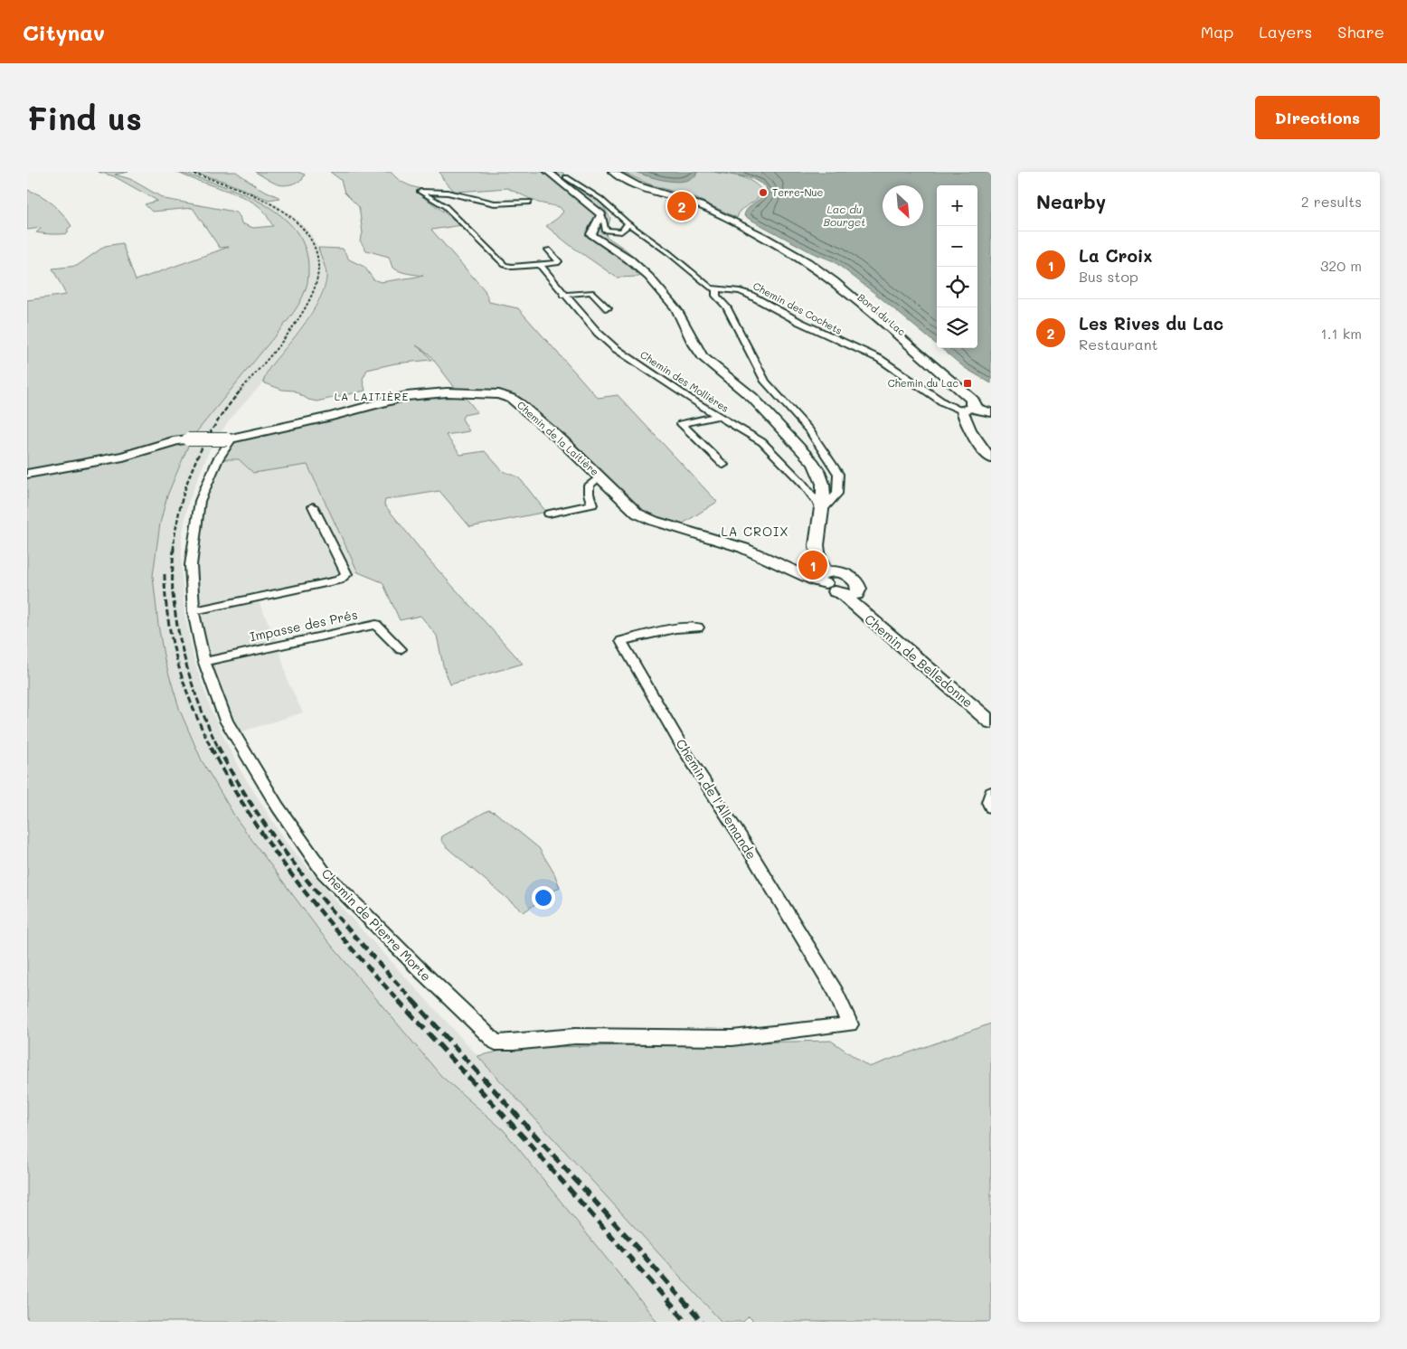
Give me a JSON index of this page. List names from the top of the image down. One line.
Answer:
{"streets":{"main road":["Bord du Lac","Chemin de la Laitière","Chemin de Belledonne"],"street":["Chemin des Cochets","Chemin des Mollières","Impasse des Prés","Chemin de l'Allemande","Chemin de Pierre Morte"]},"crossings":[["Chemin des Cochets","Bord du Lac"],["Chemin de la Laitière","Chemin de Belledonne"],["Chemin de la Laitière","Chemin de Pierre Morte"],["Impasse des Prés","Chemin de Pierre Morte"],["Chemin de l'Allemande","Chemin de Pierre Morte"]],"districts":["LA LAITIÈRE","LA CROIX"],"water":["Lac du Bourget"],"places":{"other":["Terre-Nue"],"transit":["Chemin du Lac"]},"north":"bottom right","page":{"header":"Citynav","nav":["Map","Layers","Share"],"buttons":"Directions","title":"Find us","heading":["Nearby","2 results"],"map_buttons":["+","−"],"pins":["2","1"],"list":[{"mark":"1","name":"La Croix","note":"Bus stop","value":"320 m"},{"mark":"2","name":"Les Rives du Lac","note":"Restaurant","value":"1.1 km"}]}}
